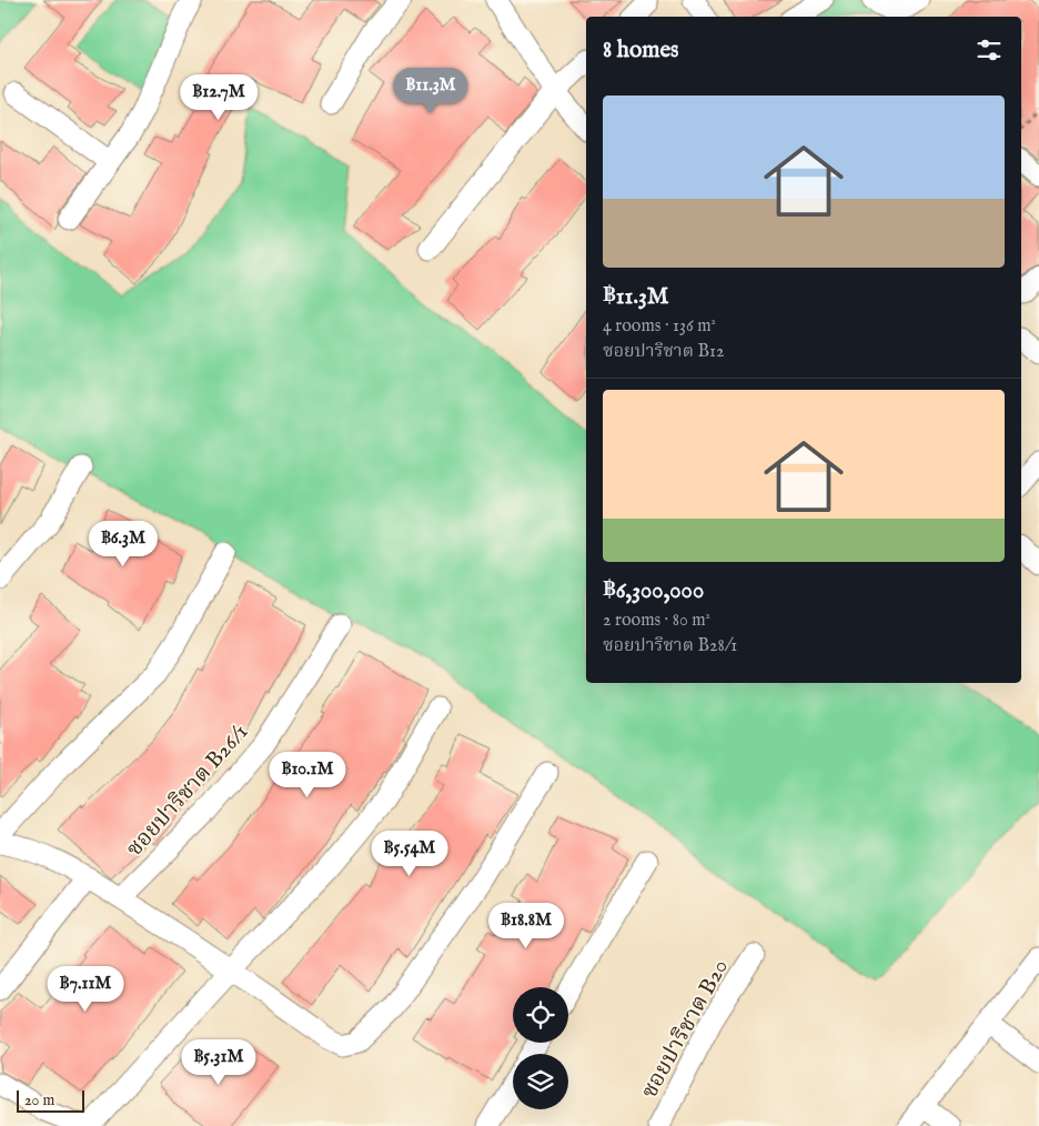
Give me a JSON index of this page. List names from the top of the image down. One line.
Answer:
{"streets":{"street":["ซอยปาริชาต B26/1","ซอยปาริชาต B20"]},"scale_bar":"20 m","page":{"heading":"8 homes","price":["฿11.3M","฿12.7M","฿6.3M","฿10.1M","฿5.54M","฿18.8M","฿7.11M","฿5.31M"],"list":[{"name":"฿11.3M","note":"4 rooms · 136 m² · ซอยปาริชาต B12"},{"name":"฿6,300,000","note":"2 rooms · 80 m² · ซอยปาริชาต B28/1"}],"scale":"20 m"}}
